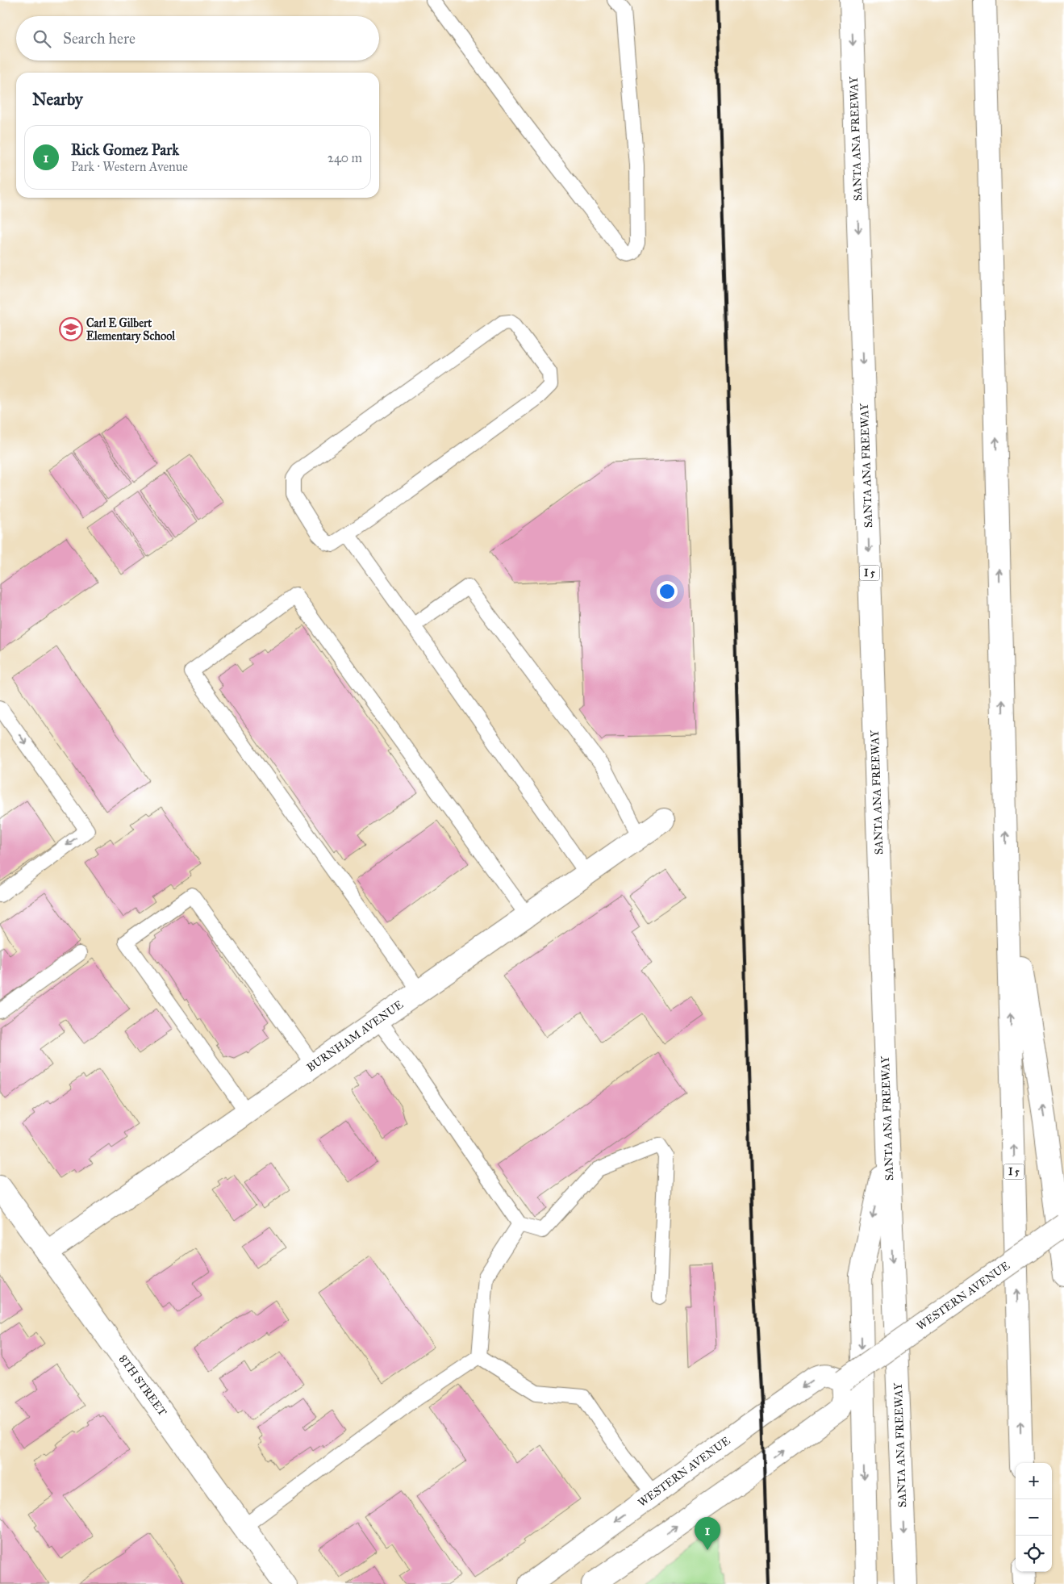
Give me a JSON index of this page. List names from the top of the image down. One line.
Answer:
{"streets":{"main road":["SANTA ANA FREEWAY","I 5","BURNHAM AVENUE","WESTERN AVENUE","8TH STREET"]},"crossings":[["BURNHAM AVENUE","8TH STREET"]],"places":{"school or university":["Carl E Gilbert Elementary School"]},"page":{"search":"Search here","heading":"Nearby","list":[{"mark":"1","name":"Rick Gomez Park","note":"Park · Western Avenue","value":"240 m"}],"map_buttons":["+","−"],"pins":"1"}}
